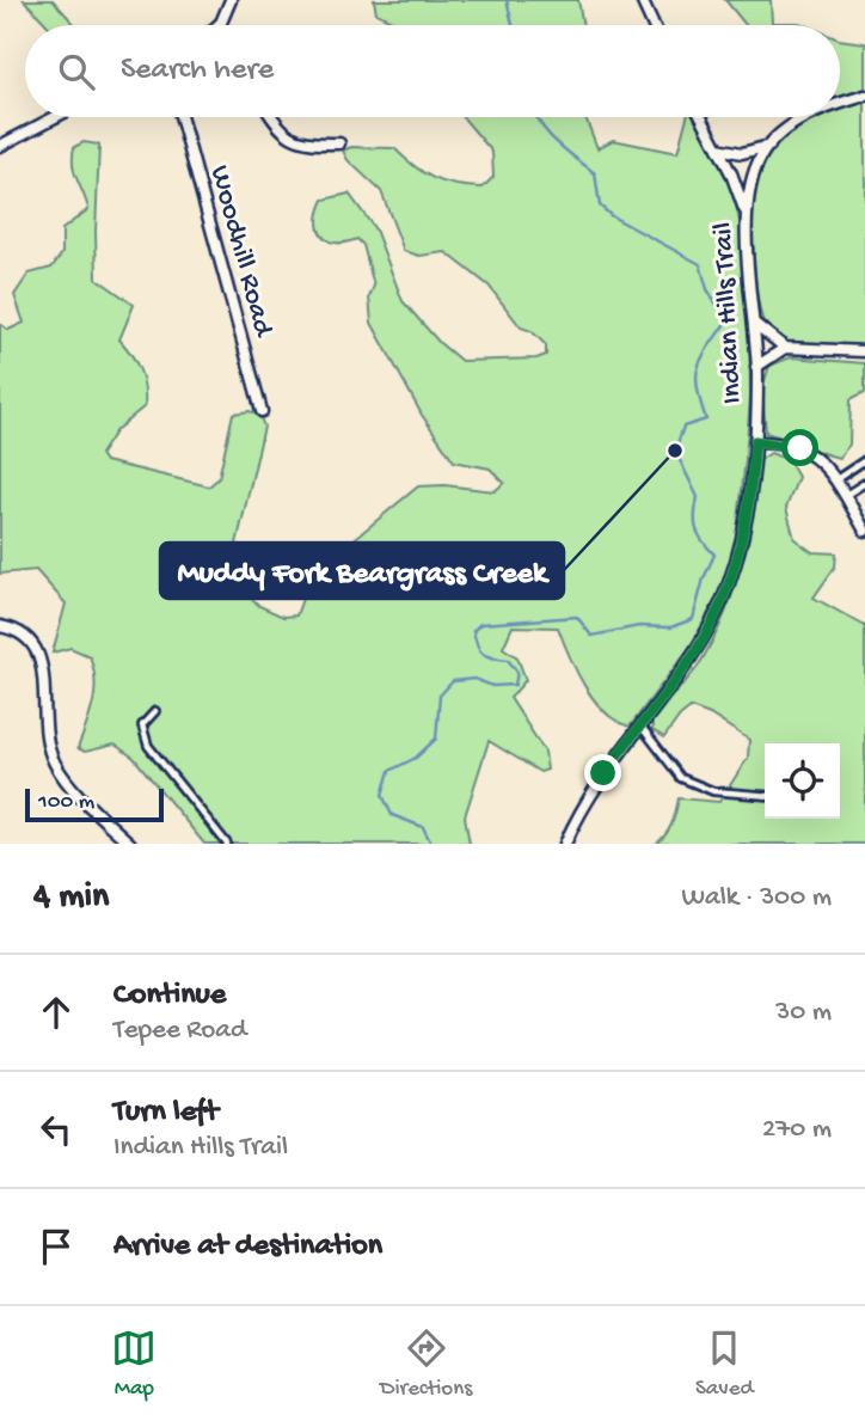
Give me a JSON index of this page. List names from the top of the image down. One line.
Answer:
{"streets":{"street":["Woodhill Road","Indian Hills Trail"]},"places":["Muddy Fork Beargrass Creek"],"scale_bar":"100 m","page":{"search":"Search here","scale":"100 m","heading":["4 min","Walk · 300 m"],"list":[["Continue","Tepee Road","30 m"],["Turn left","Indian Hills Trail","270 m"],"Arrive at destination"],"nav":["Map","Directions","Saved"]}}
